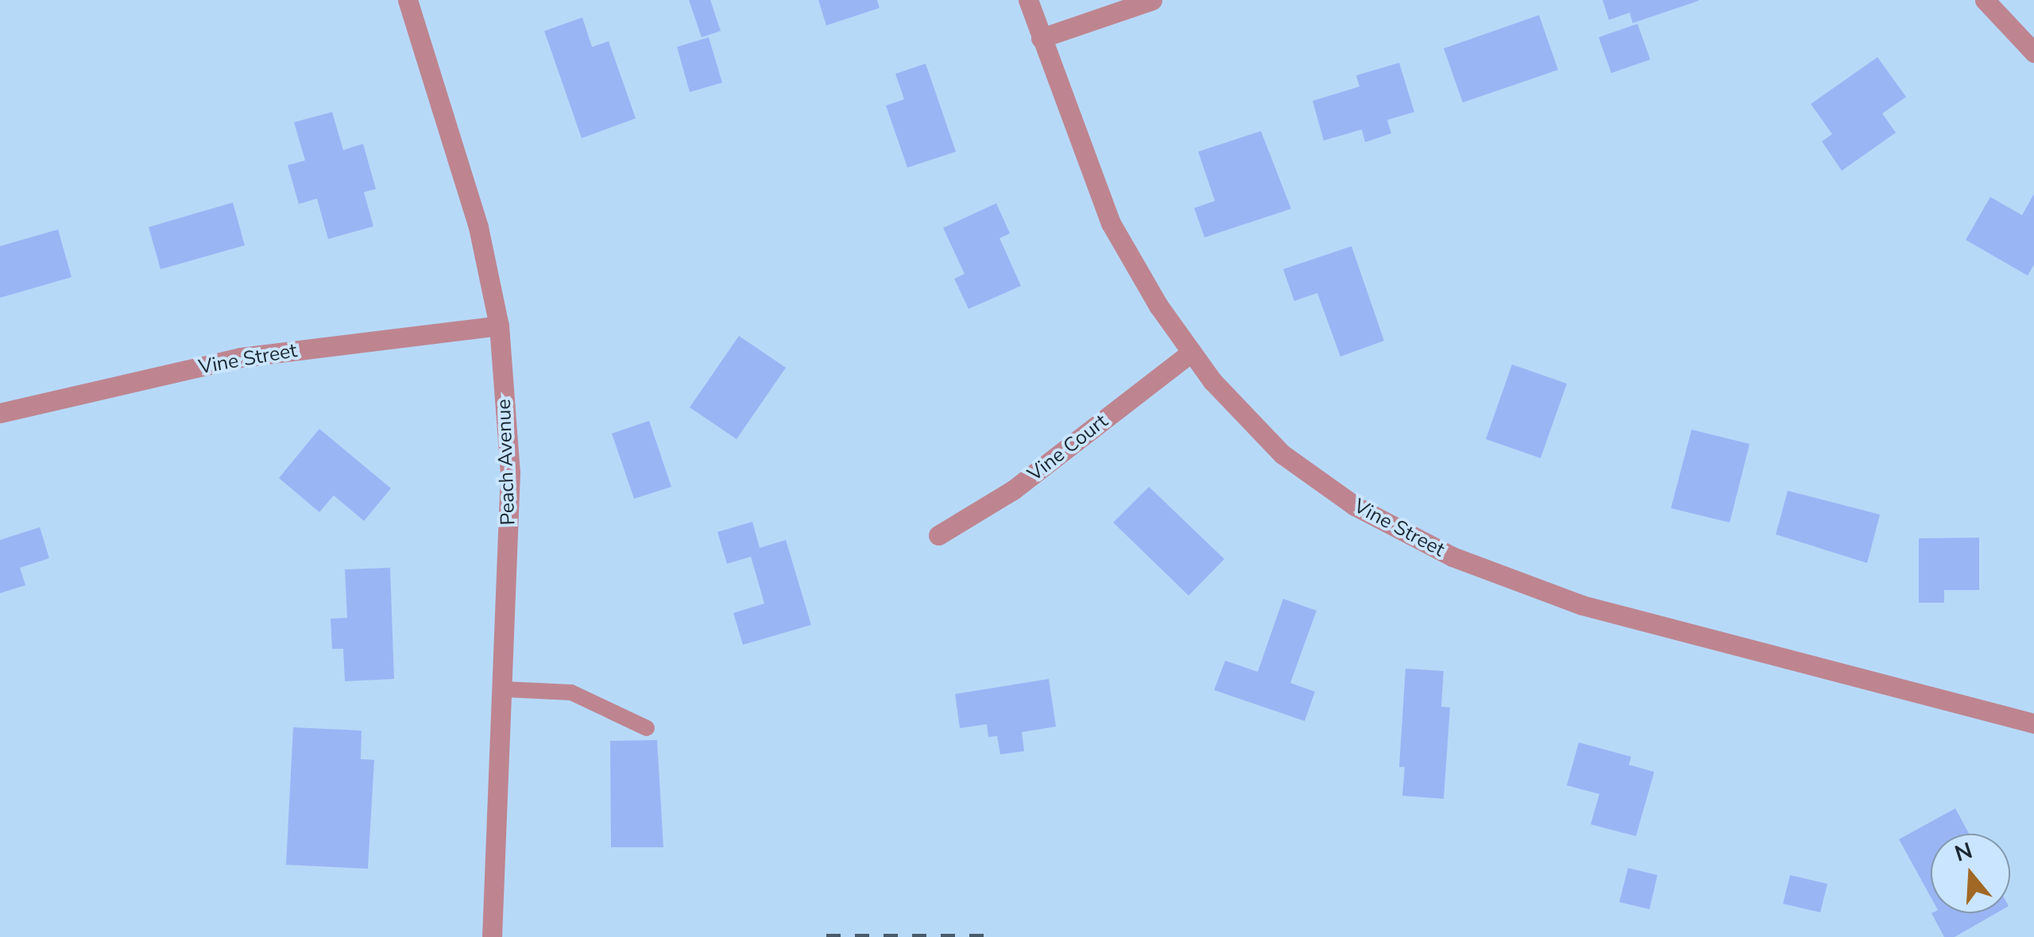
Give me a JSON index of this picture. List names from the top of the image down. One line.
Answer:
{"streets":{"street":["Vine Street","Vine Court","Peach Avenue"]},"crossings":[["Vine Street","Vine Court"],["Vine Street","Peach Avenue"]],"north":"top"}
